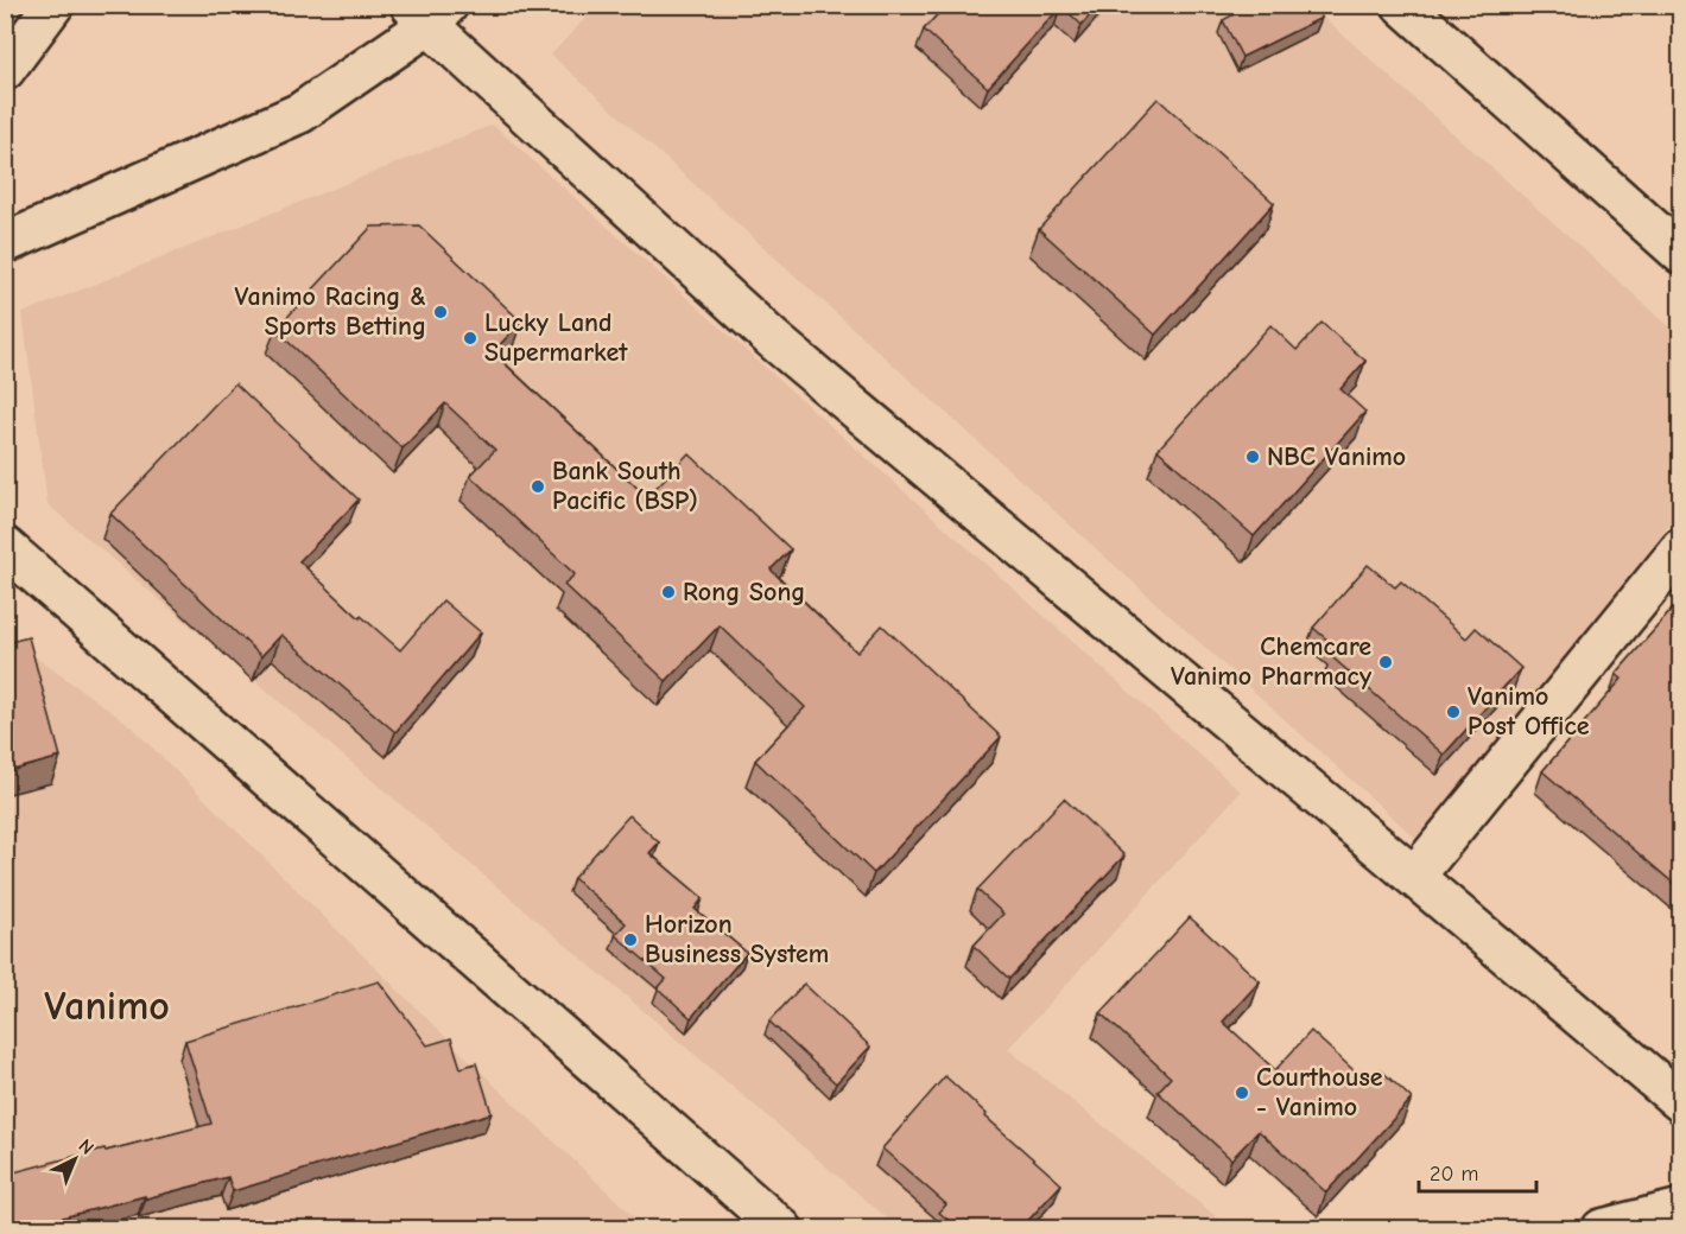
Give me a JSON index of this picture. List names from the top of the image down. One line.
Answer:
{"districts":["Vanimo"],"places":["Vanimo Racing & Sports Betting","Lucky Land Supermarket","NBC Vanimo","Bank South Pacific (BSP)","Rong Song","Chemcare Vanimo Pharmacy","Vanimo Post Office","Horizon Business System","Courthouse - Vanimo"],"scale_bar":"20 m","north":"top right"}
